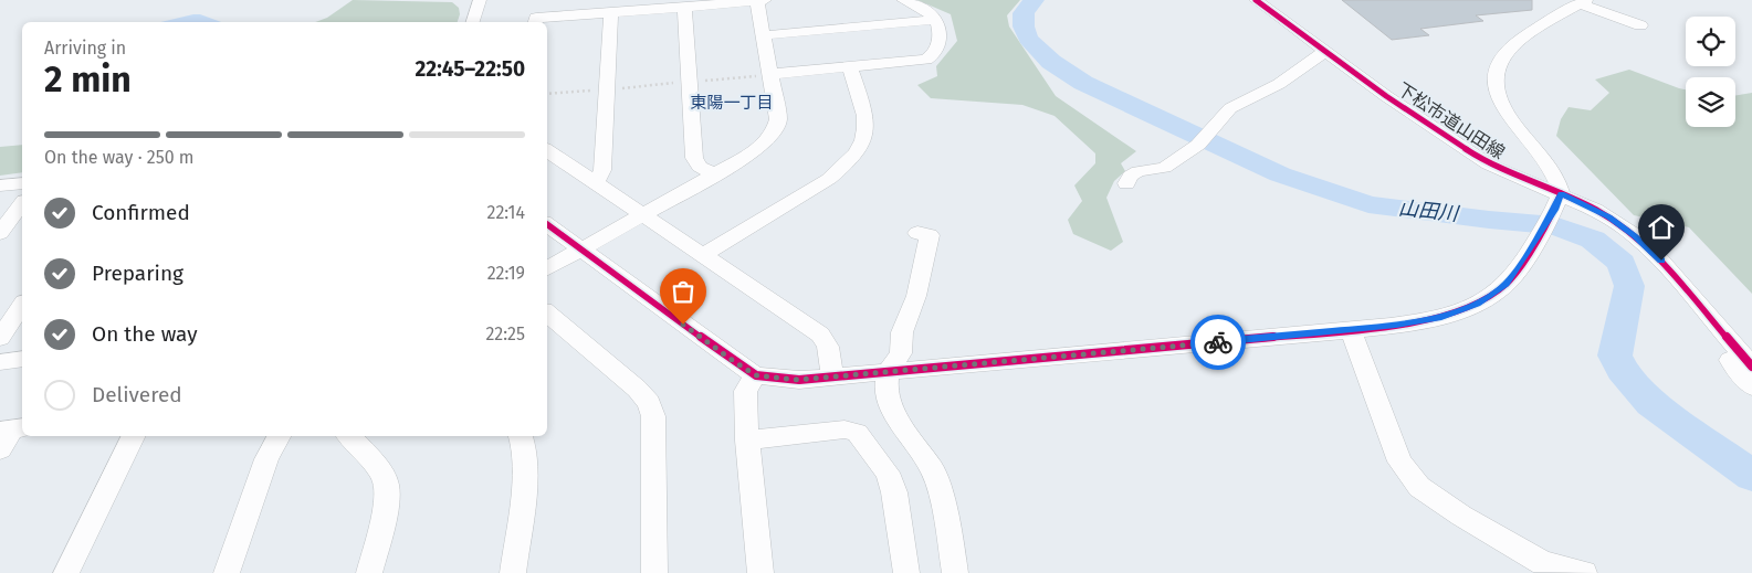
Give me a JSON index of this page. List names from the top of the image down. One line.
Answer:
{"streets":{"street":["下松市道山田線"]},"districts":["東陽一丁目"],"water":["山田川"],"page":{"heading":["2 min","Arriving in","22:45–22:50"],"bar":"On the way · 250 m","list":[["Confirmed","22:14"],["Preparing","22:19"],["On the way","22:25"],"Delivered"]}}
